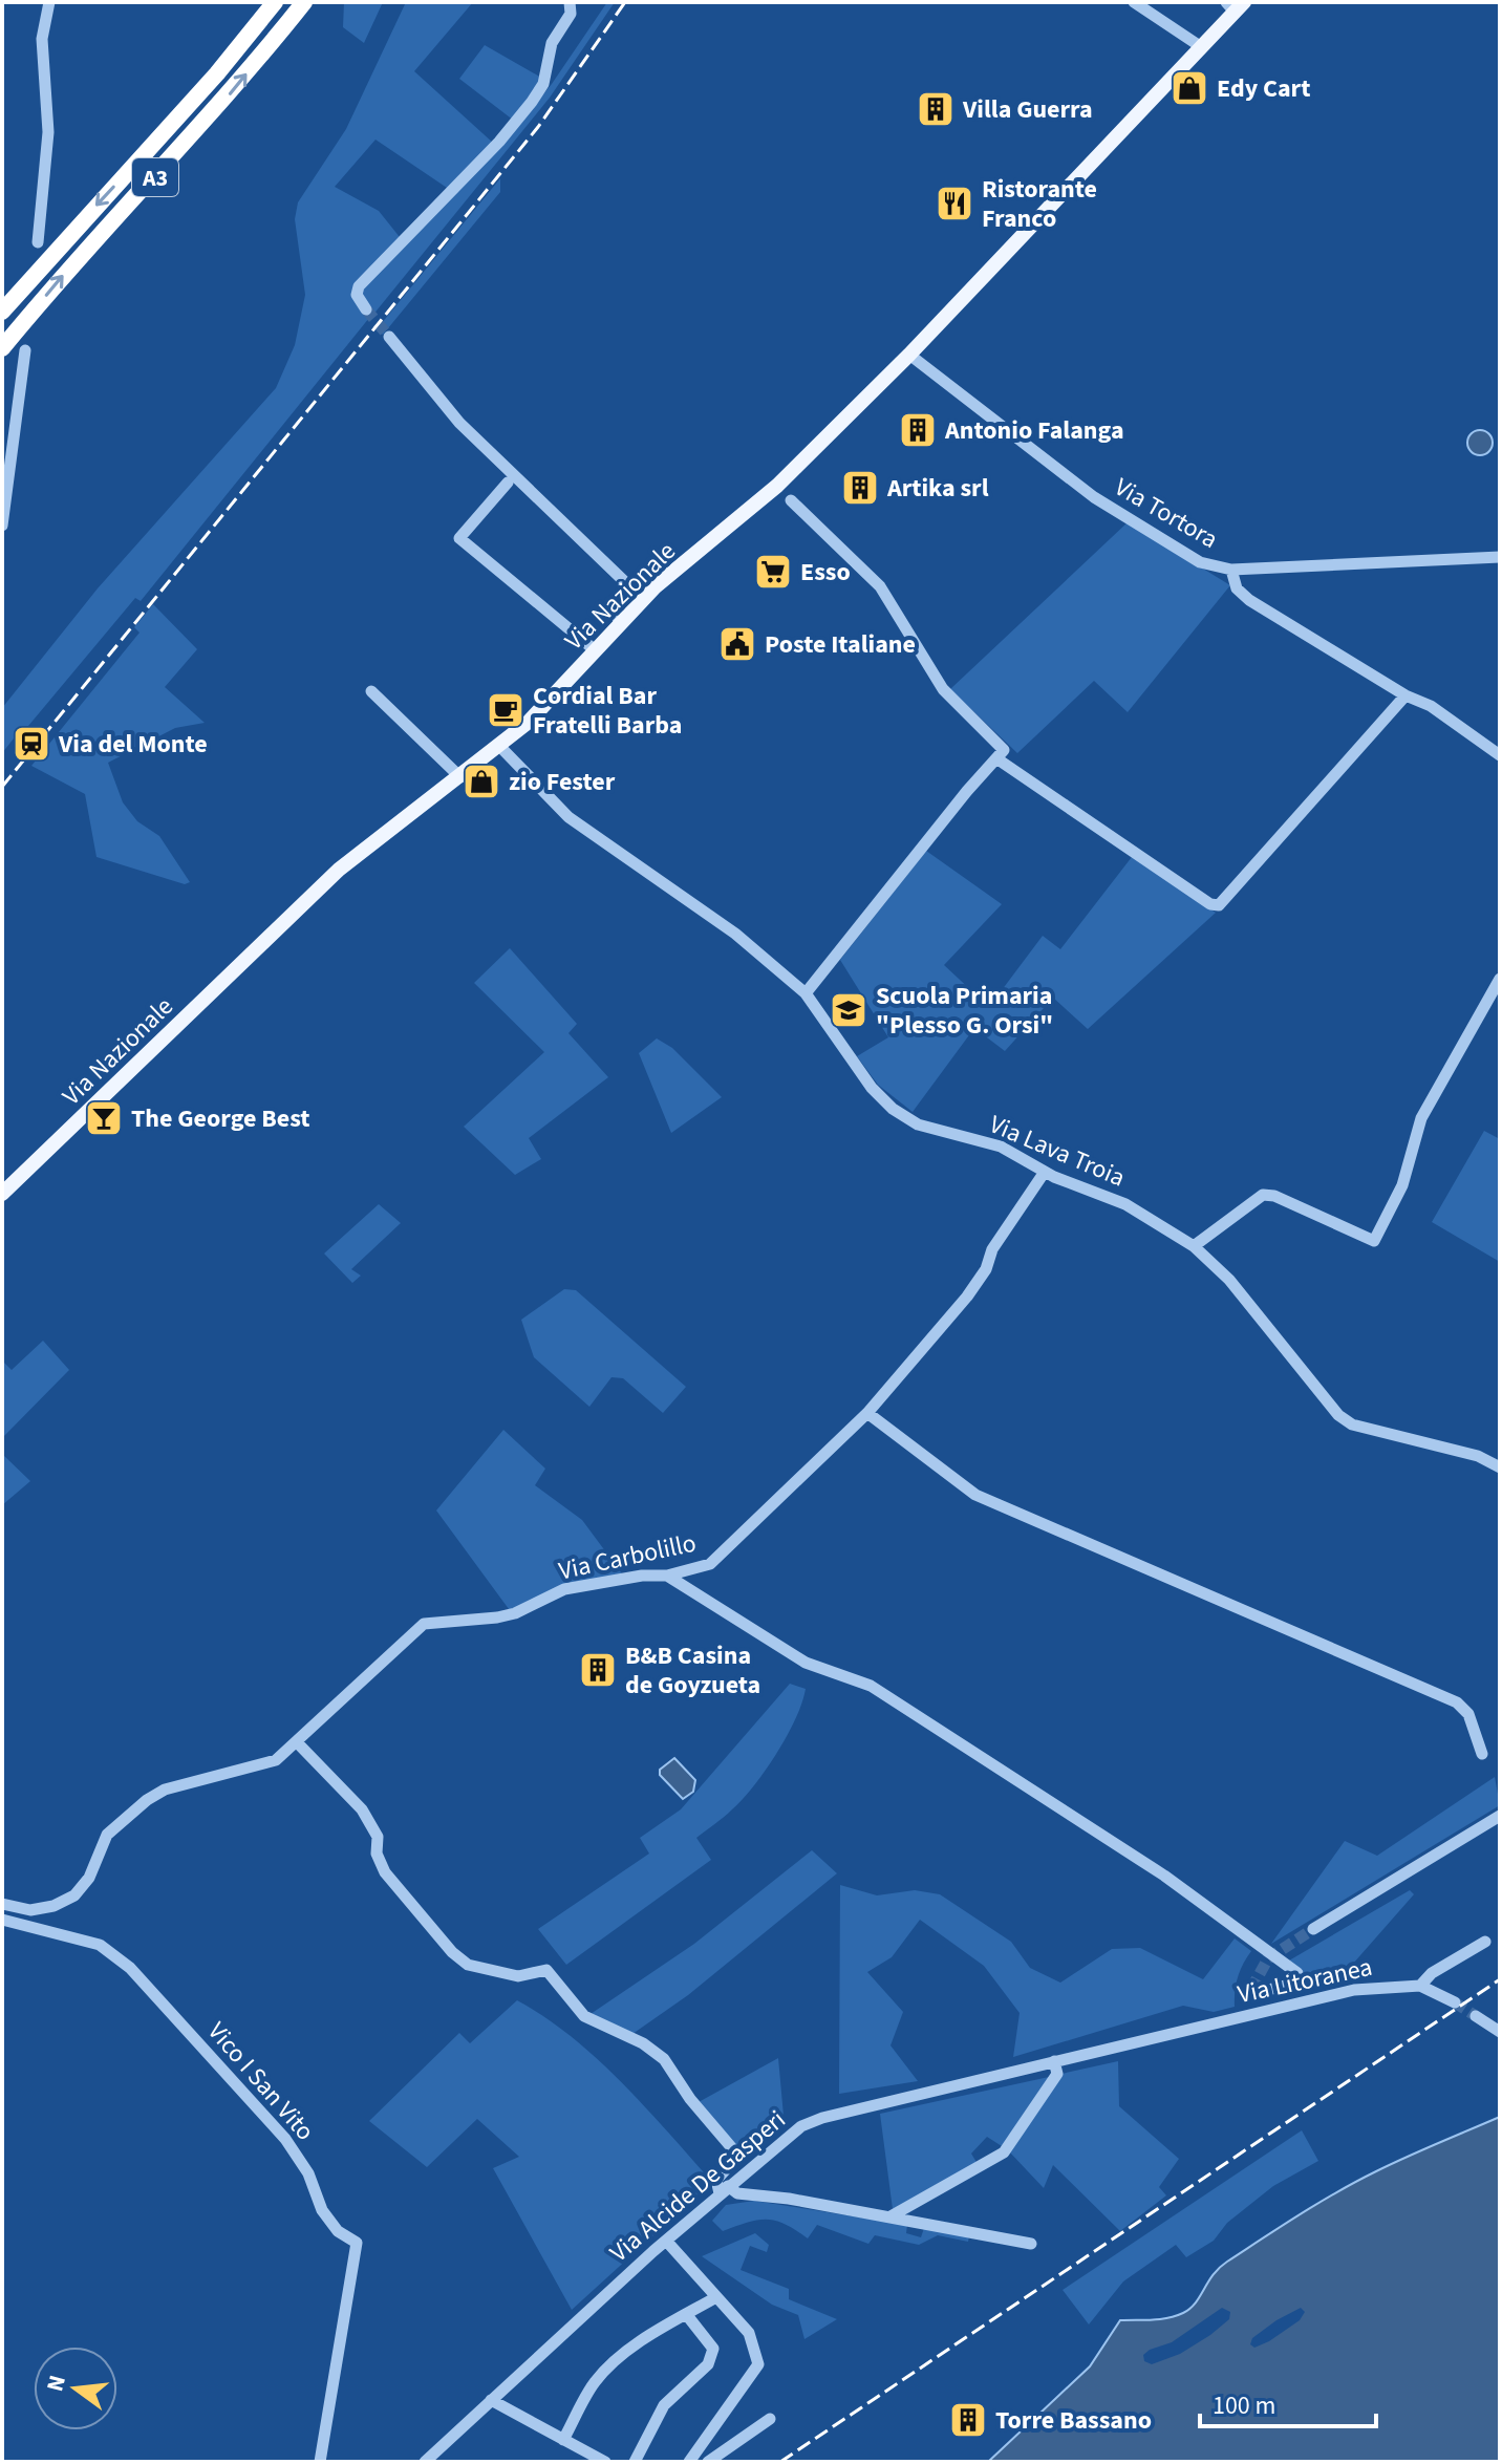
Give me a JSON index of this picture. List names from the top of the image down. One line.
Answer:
{"streets":{"highway":["A3"],"main road":["Via Nazionale"],"street":["Via Tortora","Via Lava Troia","Via Carbolillo","Via Litoranea","Vico I San Vito","Via Alcide De Gasperi"]},"crossings":[["Via Tortora","Via Nazionale"],["Via Nazionale","Via Lava Troia"],["Via Lava Troia","Via Carbolillo"],["Via Litoranea","Via Alcide De Gasperi"]],"places":{"shop":["Edy Cart","zio Fester"],"building":["Villa Guerra","Antonio Falanga","Artika srl","B&B Casina de Goyzueta","Torre Bassano"],"restaurant":["Ristorante Franco"],"supermarket":["Esso"],"public building":["Poste Italiane"],"cafe":["Cordial Bar Fratelli Barba"],"station":["Via del Monte"],"school or university":["Scuola Primaria \"Plesso G. Orsi\""],"bar":["The George Best"]},"scale_bar":"100 m","north":"left"}
